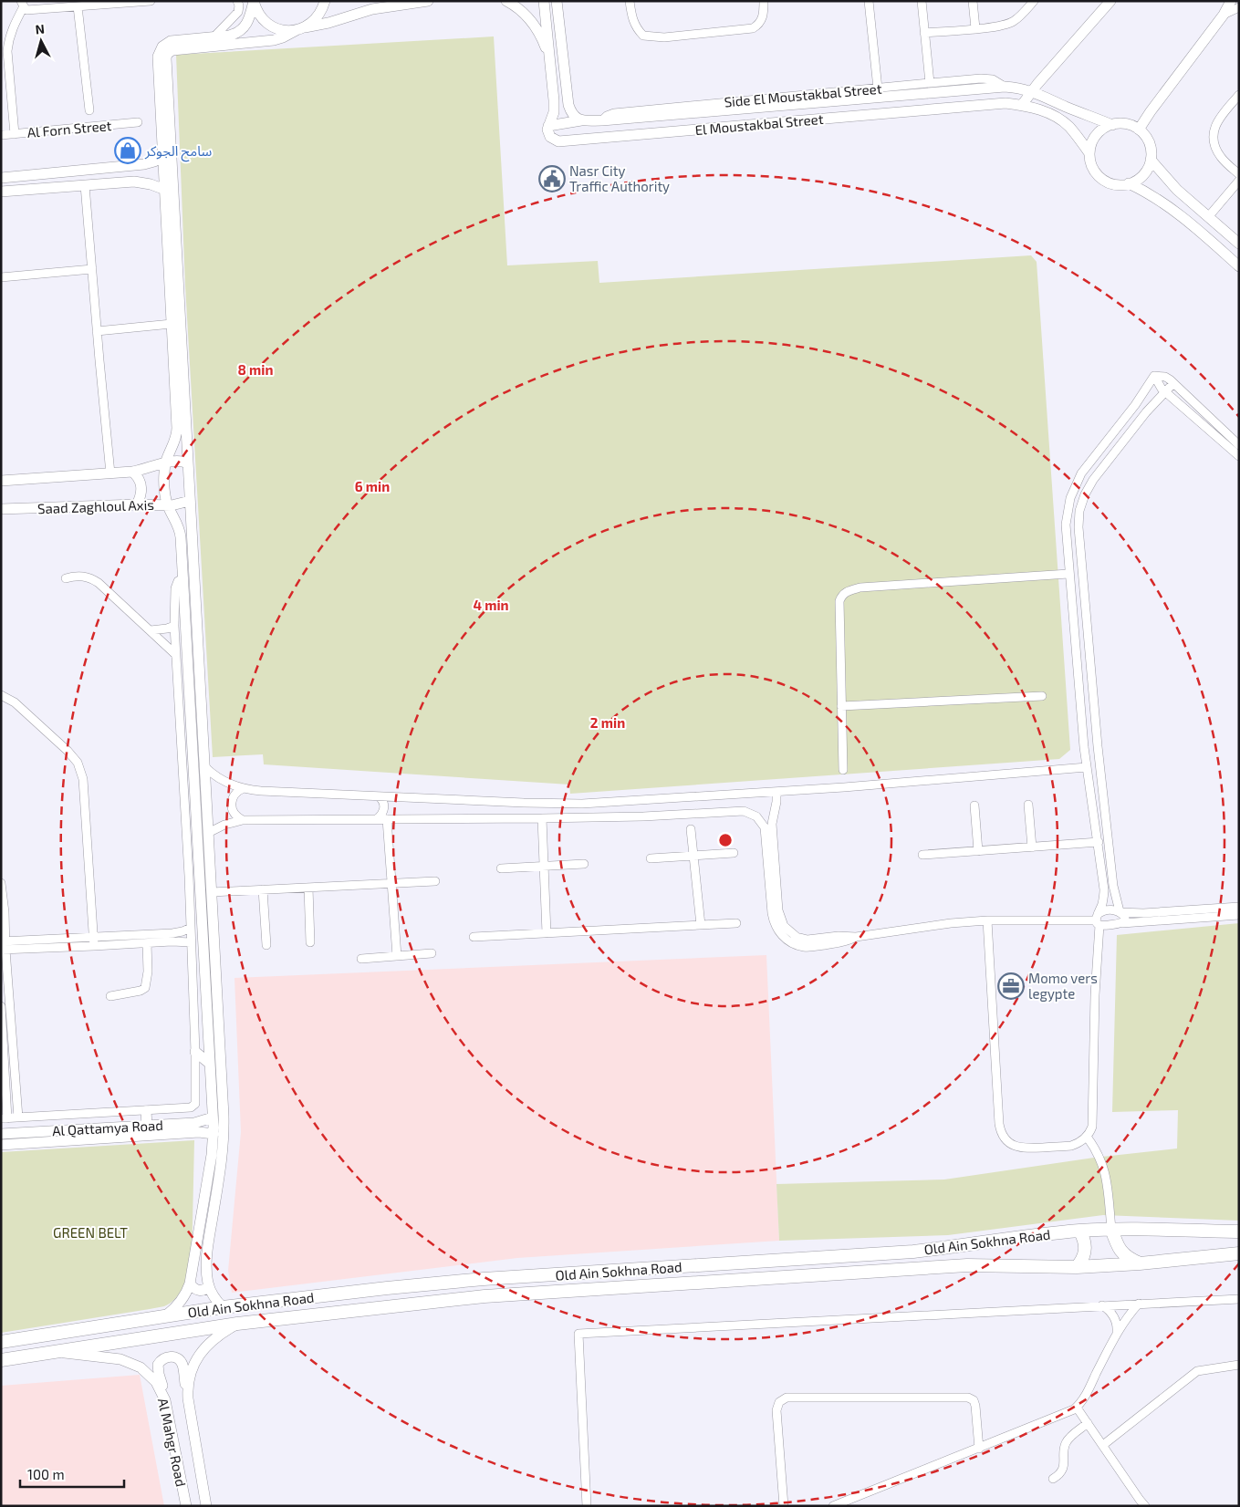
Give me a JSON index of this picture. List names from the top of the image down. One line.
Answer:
{"streets":{"main road":["Old Ain Sokhna Road"],"street":["Side El Moustakbal Street","El Moustakbal Street","Al Forn Street","Saad Zaghloul Axis","Al Qattamya Road","Al Mahgr Road"]},"crossings":[["Side El Moustakbal Street","El Moustakbal Street"],["Old Ain Sokhna Road","Al Mahgr Road"]],"parks":["GREEN BELT"],"places":{"shop":["سامح الجوكر"],"public building":["Nasr City Traffic Authority"],"office":["Momo vers legypte"]},"scale_bar":"100 m","north":"top","rings":["8 min","6 min","4 min","2 min"]}
